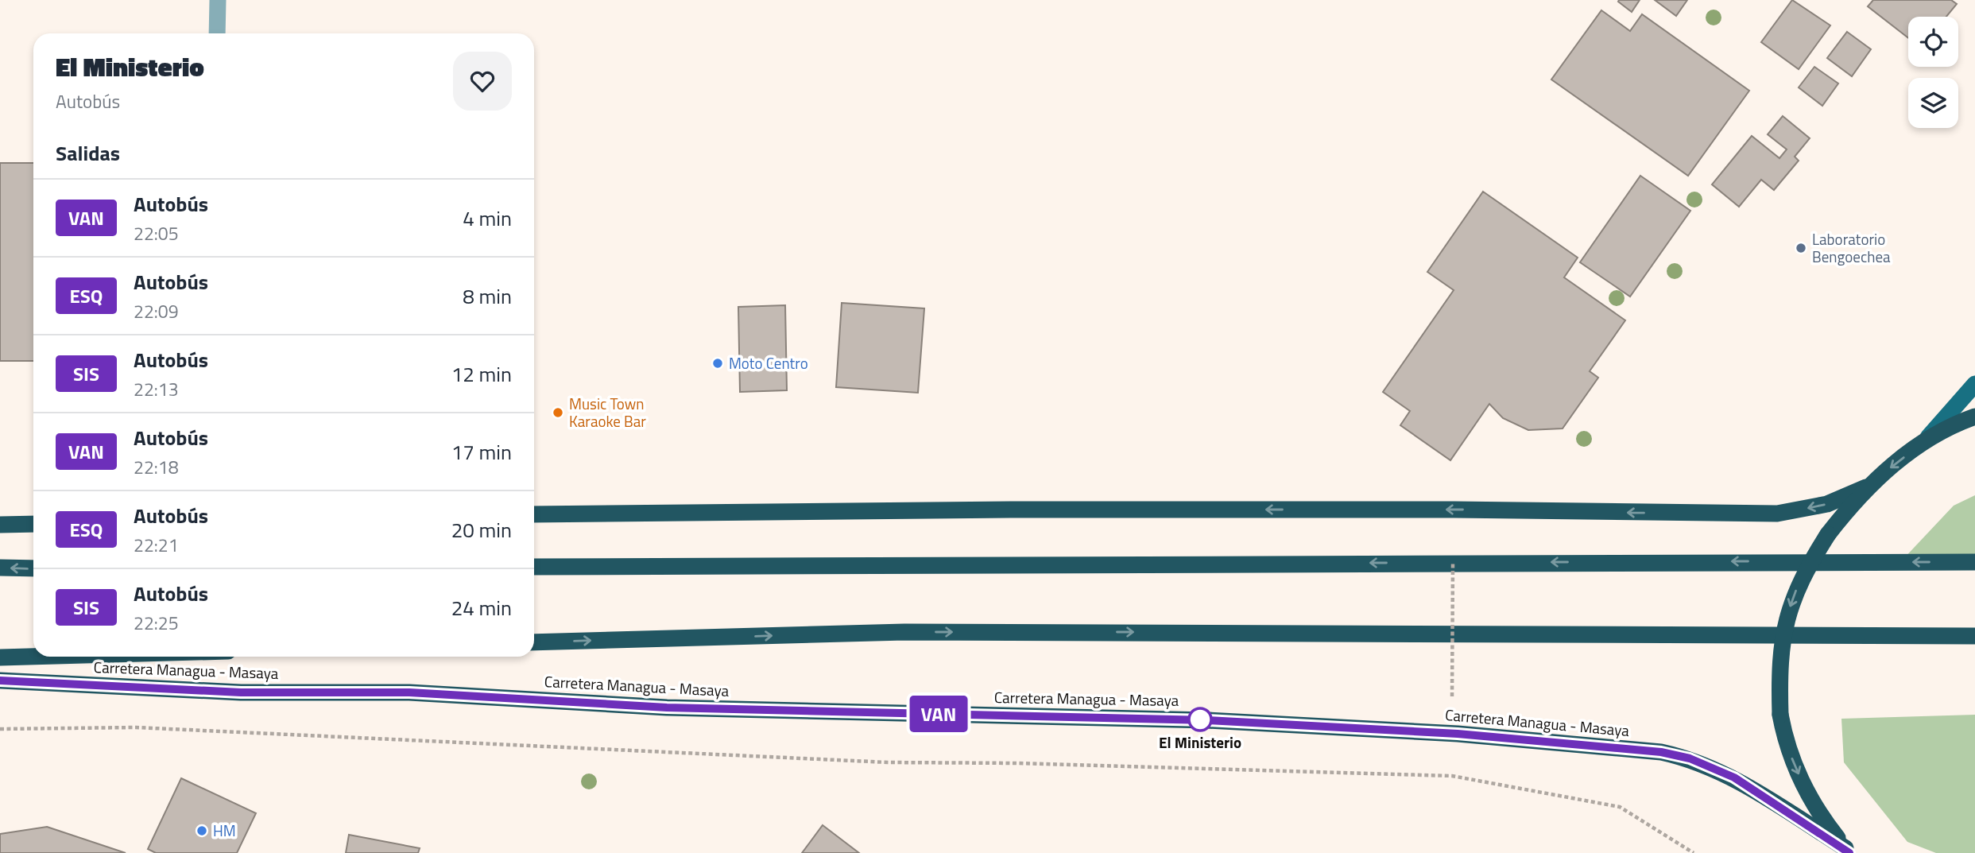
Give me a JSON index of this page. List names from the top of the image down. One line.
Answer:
{"streets":{"highway":["Carretera Managua - Masaya"]},"places":["Laboratorio Bengoechea","Moto Centro","Music Town Karaoke Bar","El Ministerio","HM"],"lines":["bus line VAN"],"page":{"on_map":"VAN","heading":[["El Ministerio","Autobús"],"Salidas"],"list":[{"mark":"VAN","name":"Autobús","note":"22:05","value":"4 min"},{"mark":"ESQ","name":"Autobús","note":"22:09","value":"8 min"},{"mark":"SIS","name":"Autobús","note":"22:13","value":"12 min"},{"mark":"VAN","name":"Autobús","note":"22:18","value":"17 min"},{"mark":"ESQ","name":"Autobús","note":"22:21","value":"20 min"},{"mark":"SIS","name":"Autobús","note":"22:25","value":"24 min"}]}}
